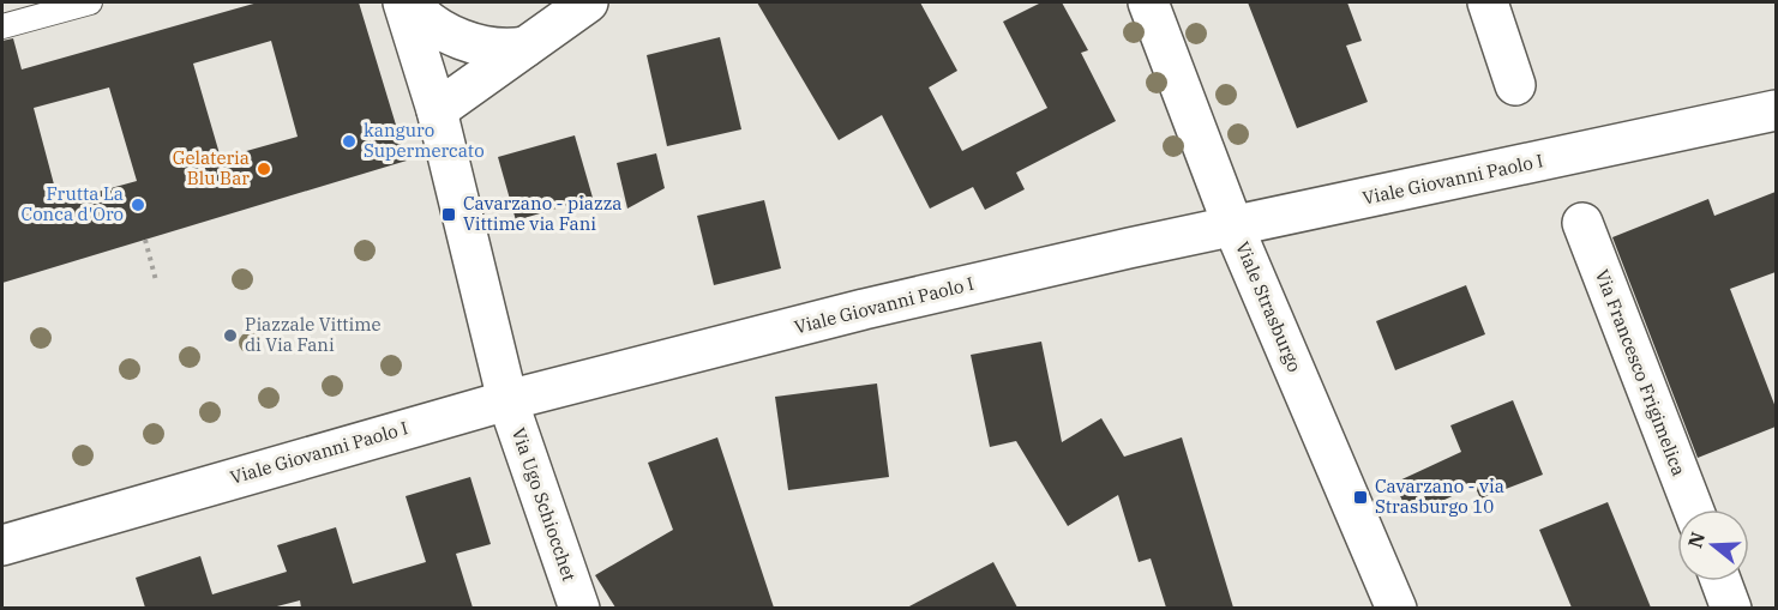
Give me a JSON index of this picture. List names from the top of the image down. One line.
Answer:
{"streets":{"street":["Viale Giovanni Paolo I","Viale Strasburgo","Via Francesco Frigimelica","Via Ugo Schiocchet"]},"crossings":[["Viale Giovanni Paolo I","Viale Strasburgo"],["Viale Giovanni Paolo I","Via Ugo Schiocchet"]],"places":{"other":["kanguro Supermercato","Gelateria Blu Bar","Frutta La Conca d'Oro","Piazzale Vittime di Via Fani"],"transit":["Cavarzano - piazza Vittime via Fani","Cavarzano - via Strasburgo 10"]},"north":"left"}
